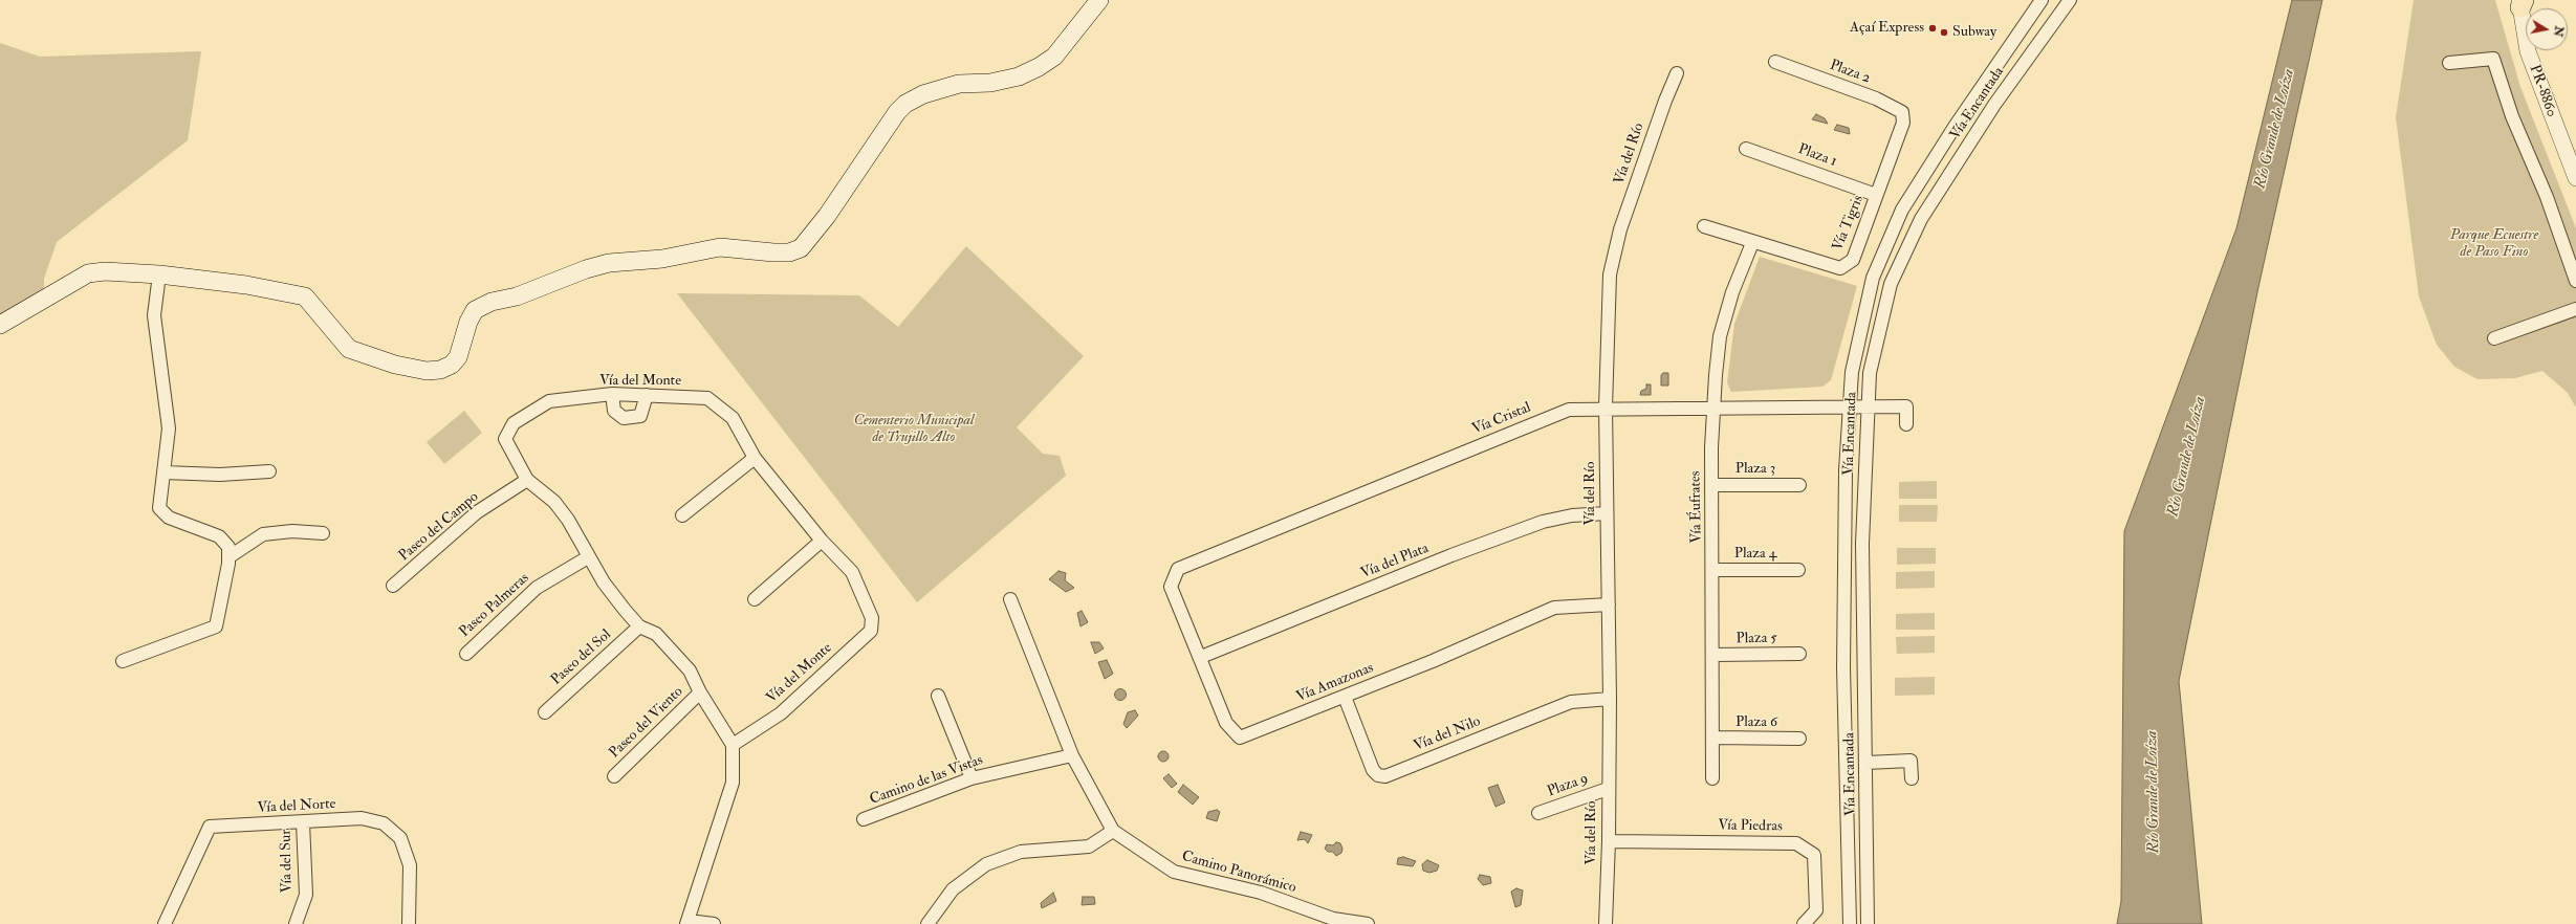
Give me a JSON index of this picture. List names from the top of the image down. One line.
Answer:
{"streets":{"street":["Plaza 2","PR-8860","Vía Encantada","Vía del Río","Plaza 1","Vía Tigris","Vía del Monte","Vía Cristal","Plaza 3","Vía Éufrates","Paseo del Campo","Plaza 4","Vía del Plata","Paseo Palmeras","Plaza 5","Paseo del Sol","Vía Amazonas","Paseo del Viento","Plaza 6","Vía del Nilo","Camino de las Vistas","Plaza 9","Vía del Norte","Vía Piedras","Vía del Sur","Camino Panorámico"]},"crossings":[["Plaza 2","Vía Tigris"],["Vía Encantada","Vía Cristal"],["Vía del Río","Vía Cristal"],["Vía del Río","Vía del Plata"],["Vía del Río","Vía Amazonas"],["Vía del Río","Vía del Nilo"],["Vía del Río","Plaza 9"],["Vía del Río","Vía Piedras"],["Plaza 1","Vía Tigris"],["Vía Tigris","Vía Éufrates"],["Vía del Monte","Paseo del Campo"],["Vía del Monte","Paseo Palmeras"],["Vía del Monte","Paseo del Sol"],["Vía del Monte","Paseo del Viento"],["Vía Cristal","Vía Éufrates"],["Vía Cristal","Vía Amazonas"],["Plaza 3","Vía Éufrates"],["Vía Éufrates","Plaza 4"],["Vía Éufrates","Plaza 5"],["Vía Éufrates","Plaza 6"],["Vía del Plata","Vía Amazonas"],["Vía Amazonas","Vía del Nilo"],["Camino de las Vistas","Camino Panorámico"],["Vía del Norte","Vía del Sur"]],"water":["Río Grande de Loíza"],"parks":["Parque Ecuestre de Paso Fino","Cementerio Municipal de Trujillo Alto"],"places":["Açaí Express","Subway"],"north":"right"}
